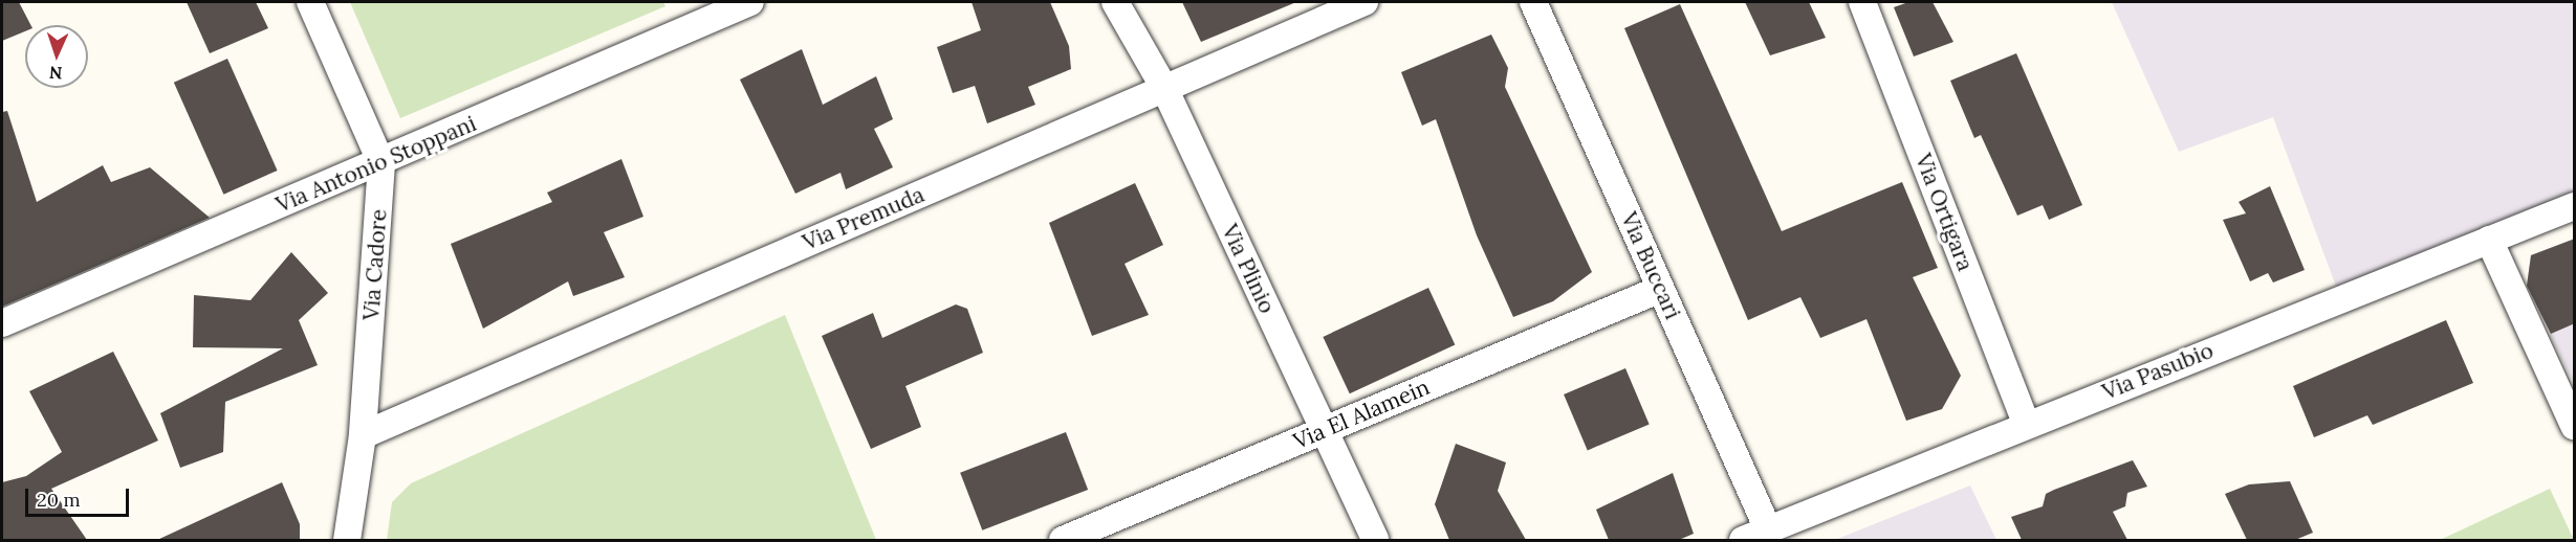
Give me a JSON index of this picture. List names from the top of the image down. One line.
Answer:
{"streets":{"street":["Via Antonio Stoppani","Via Ortigara","Via Premuda","Via Cadore","Via Buccari","Via Plinio","Via Pasubio","Via El Alamein"]},"crossings":[["Via Antonio Stoppani","Via Cadore"],["Via Ortigara","Via Pasubio"],["Via Premuda","Via Cadore"],["Via Premuda","Via Plinio"],["Via Buccari","Via Pasubio"],["Via Buccari","Via El Alamein"],["Via Plinio","Via El Alamein"]],"scale_bar":"20 m","north":"bottom"}
